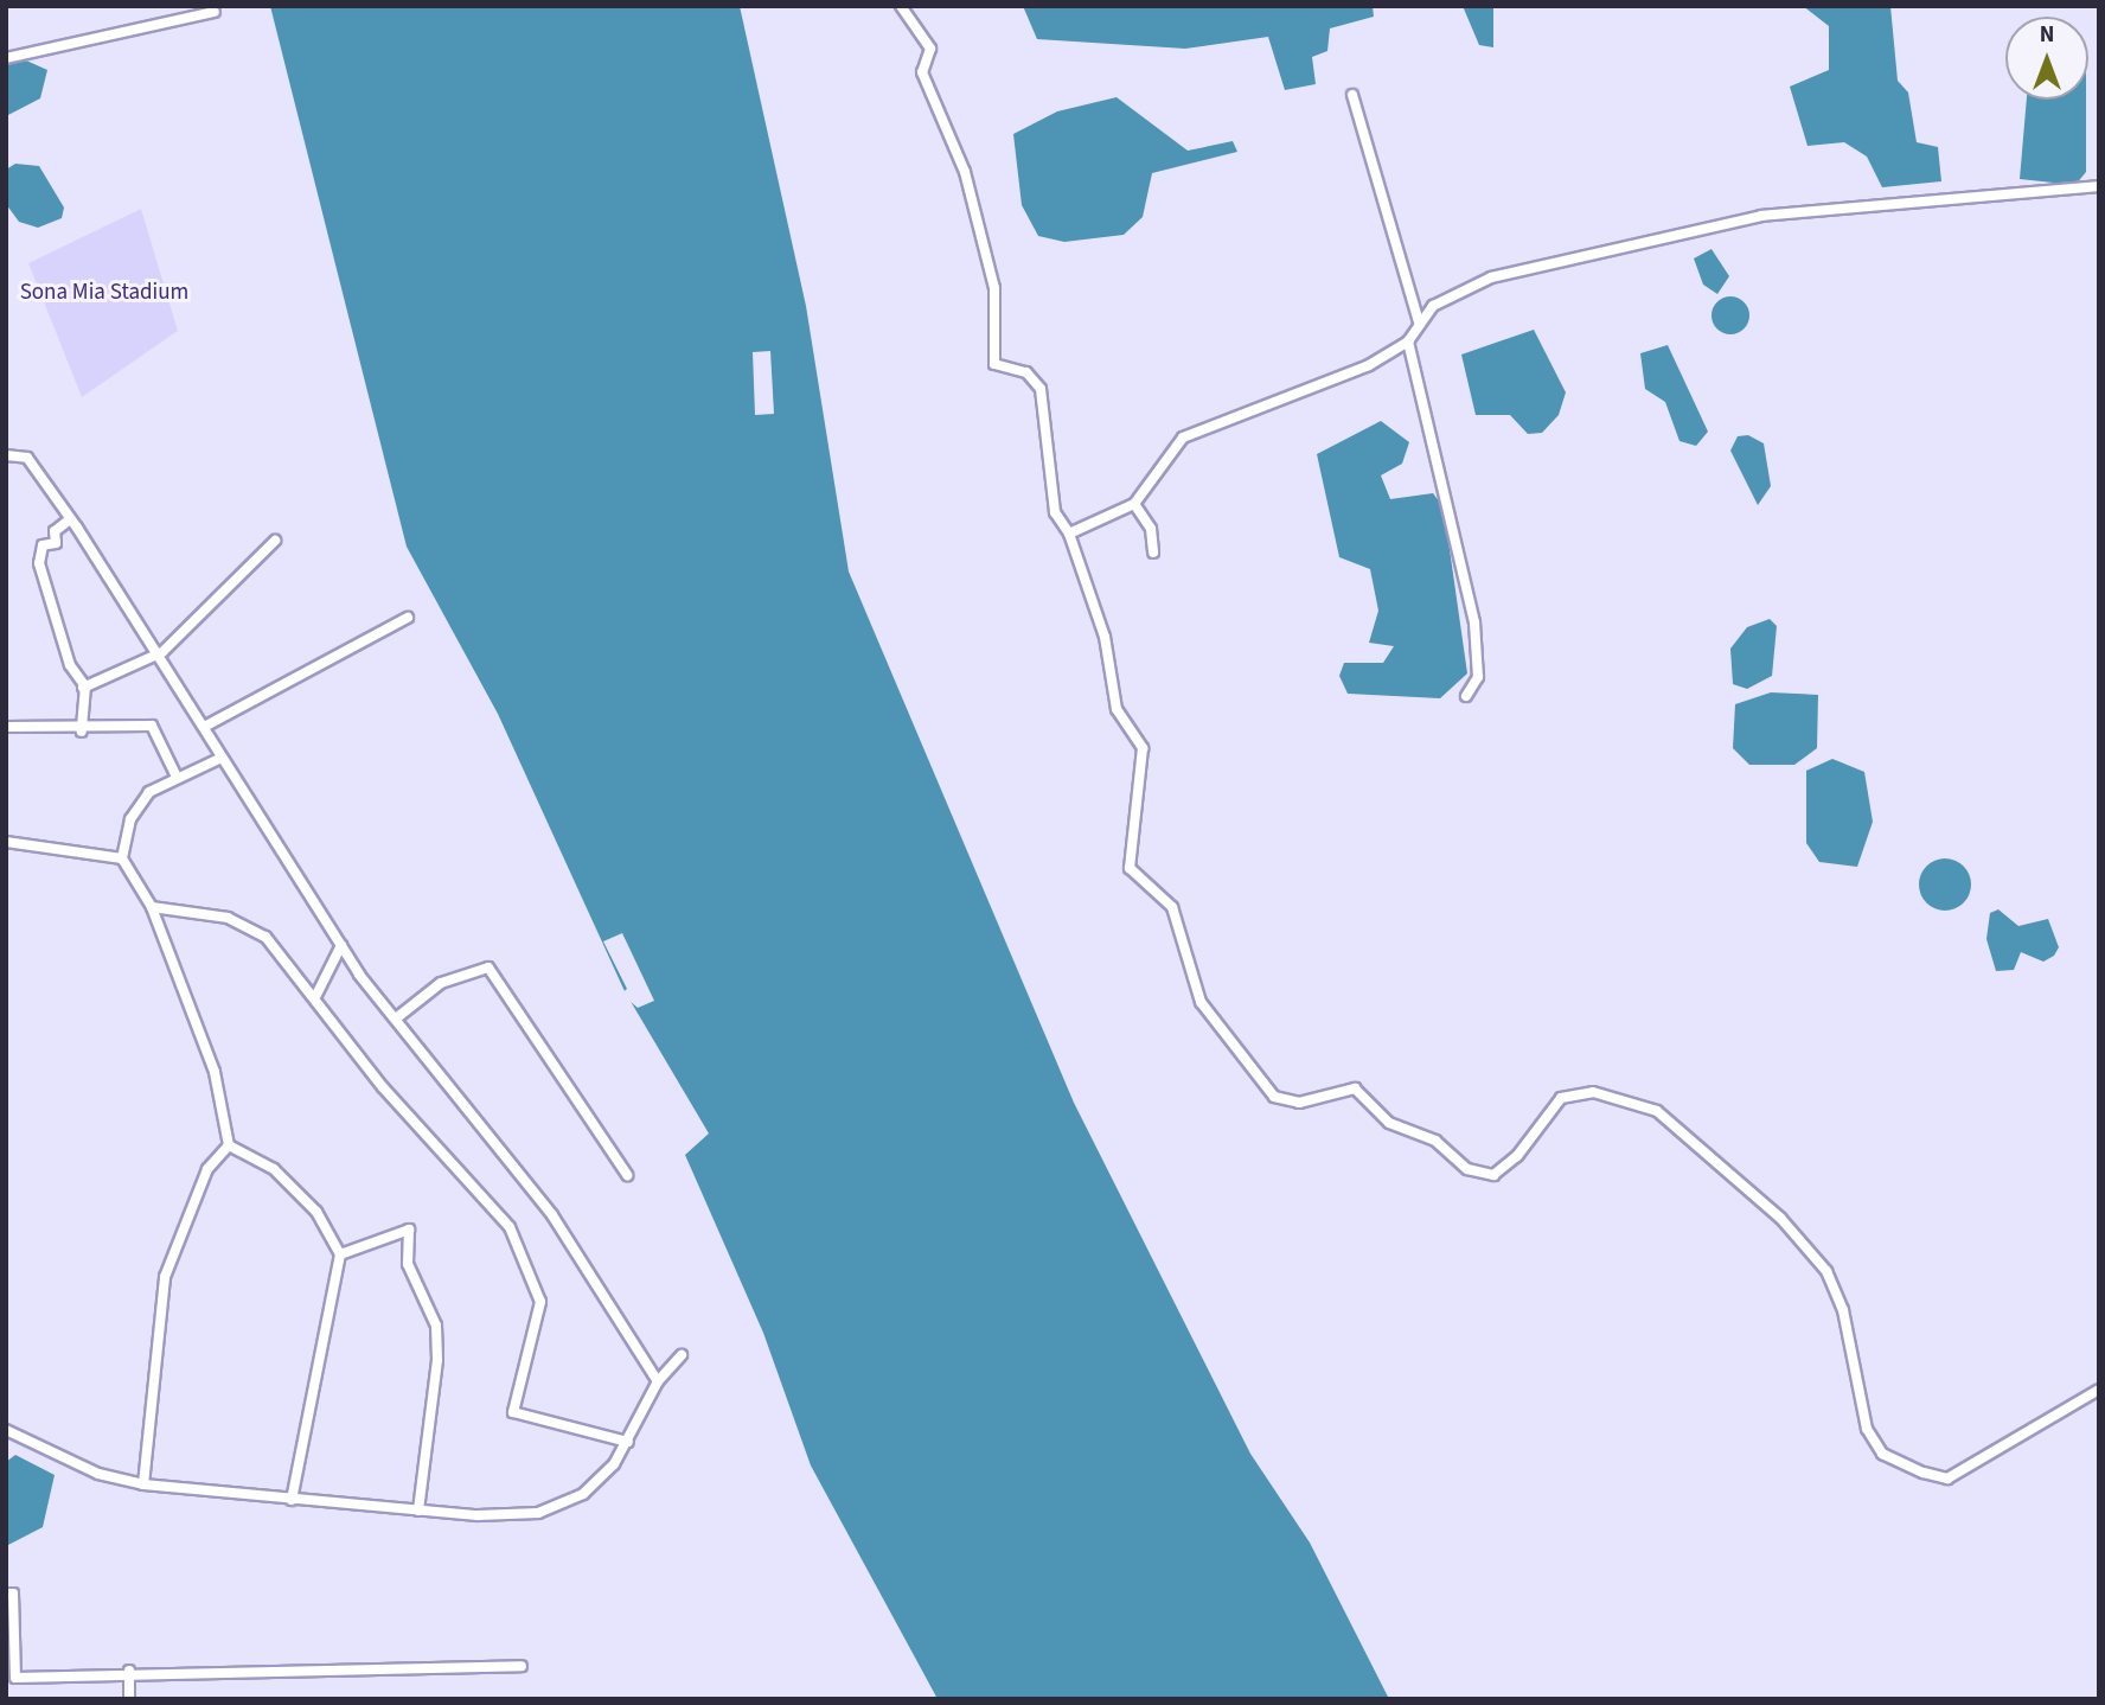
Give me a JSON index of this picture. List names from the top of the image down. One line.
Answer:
{"parks":["Sona Mia Stadium"],"north":"top"}
